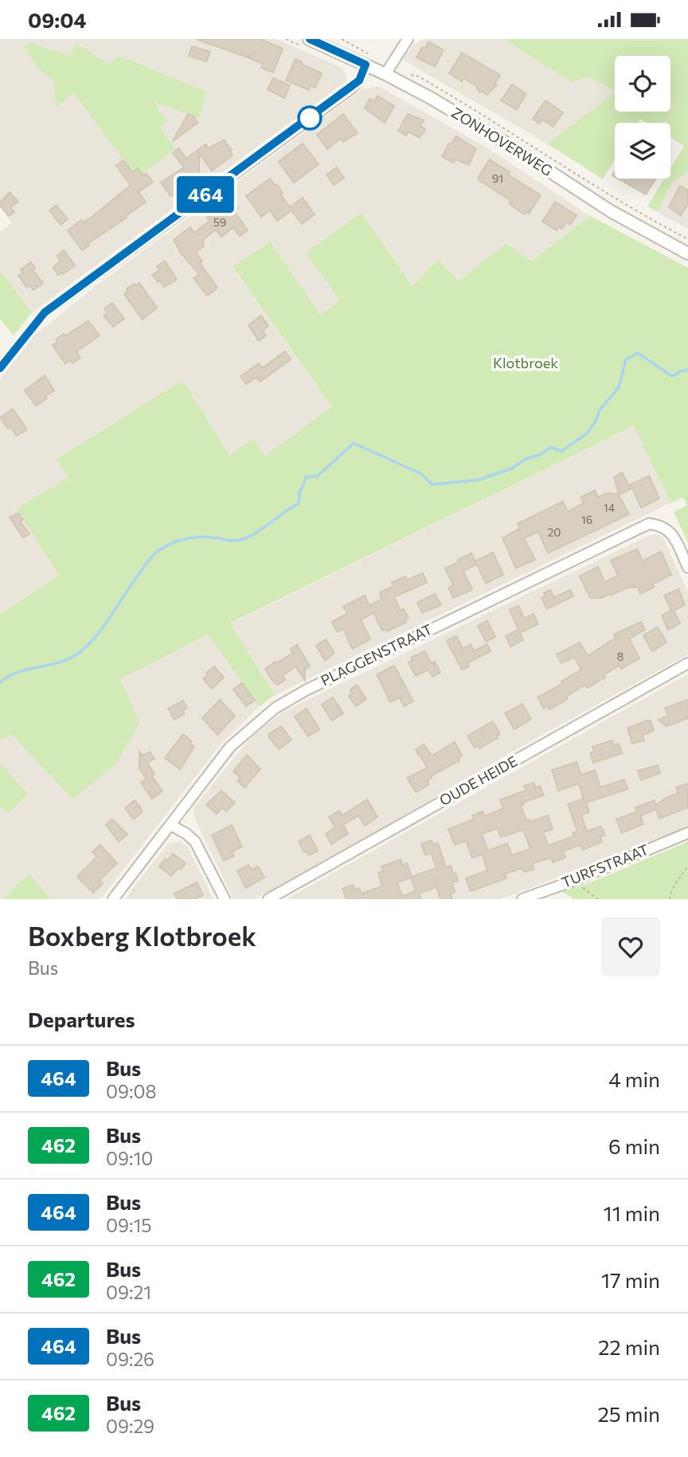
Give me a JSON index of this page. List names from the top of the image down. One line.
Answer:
{"streets":{"street":["ZONHOVERWEG","PLAGGENSTRAAT","OUDE HEIDE","TURFSTRAAT"]},"parks":["Klotbroek"],"lines":["bus line 464"],"house_numbers":["91","59","14","16","20","8"],"page":{"status":"09:04","on_map":"464","heading":[["Boxberg Klotbroek","Bus"],"Departures"],"list":[{"mark":"464","name":"Bus","note":"09:08","value":"4 min"},{"mark":"462","name":"Bus","note":"09:10","value":"6 min"},{"mark":"464","name":"Bus","note":"09:15","value":"11 min"},{"mark":"462","name":"Bus","note":"09:21","value":"17 min"},{"mark":"464","name":"Bus","note":"09:26","value":"22 min"},{"mark":"462","name":"Bus","note":"09:29","value":"25 min"}]}}
